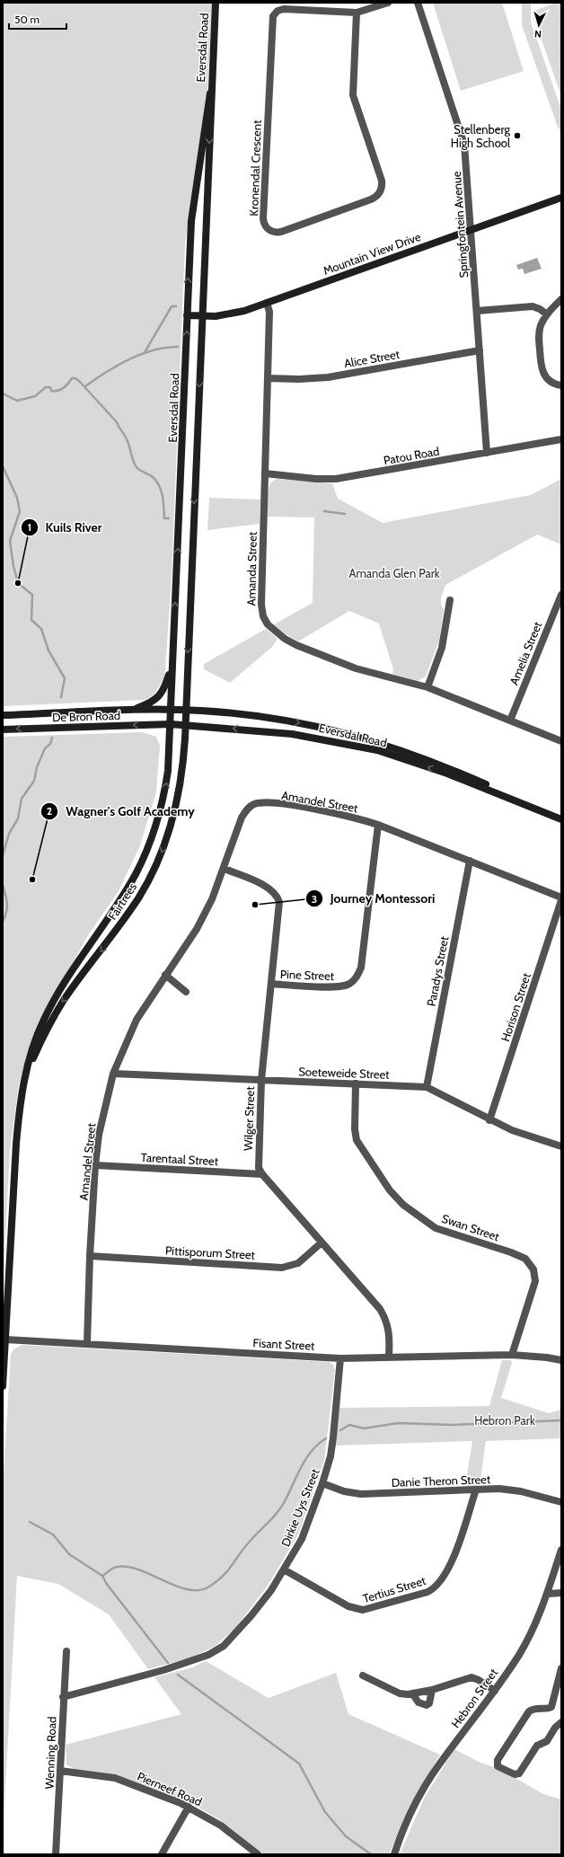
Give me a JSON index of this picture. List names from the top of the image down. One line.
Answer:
{"streets":{"main road":["Eversdal Road","Mountain View Drive","De Bron Road","Fairtrees"],"street":["Kronendal Crescent","Springfontein Avenue","Alice Street","Patou Road","Amanda Street","Amelia Street","Amandel Street","Paradys Street","Pine Street","Horison Street","Soeteweide Street","Wilger Street","Tarentaal Street","Swan Street","Pittisporum Street","Fisant Street","Danie Theron Street","Dirkie Uys Street","Tertius Street","Hebron Street","Wenning Road","Pierneef Road"]},"crossings":[["Eversdal Road","Mountain View Drive"],["Eversdal Road","De Bron Road"],["Eversdal Road","Fairtrees"],["Springfontein Avenue","Mountain View Drive"],["Springfontein Avenue","Alice Street"],["Springfontein Avenue","Patou Road"],["Mountain View Drive","Amanda Street"],["Alice Street","Amanda Street"],["Patou Road","Amanda Street"],["Amanda Street","Amelia Street"],["De Bron Road","Fairtrees"],["Amandel Street","Paradys Street"],["Amandel Street","Pine Street"],["Amandel Street","Horison Street"],["Amandel Street","Soeteweide Street"],["Amandel Street","Wilger Street"],["Amandel Street","Tarentaal Street"],["Amandel Street","Pittisporum Street"],["Amandel Street","Fisant Street"],["Fairtrees","Fisant Street"],["Paradys Street","Soeteweide Street"],["Pine Street","Wilger Street"],["Horison Street","Soeteweide Street"],["Soeteweide Street","Wilger Street"],["Soeteweide Street","Swan Street"],["Wilger Street","Tarentaal Street"],["Wilger Street","Pittisporum Street"],["Wilger Street","Fisant Street"],["Swan Street","Fisant Street"],["Fisant Street","Dirkie Uys Street"],["Danie Theron Street","Dirkie Uys Street"],["Danie Theron Street","Tertius Street"],["Dirkie Uys Street","Tertius Street"],["Dirkie Uys Street","Wenning Road"],["Wenning Road","Pierneef Road"]],"parks":["Amanda Glen Park","Hebron Park"],"places":["Stellenberg High School","Kuils River","Wagner's Golf Academy","Journey Montessori"],"scale_bar":"50 m","north":"bottom"}
